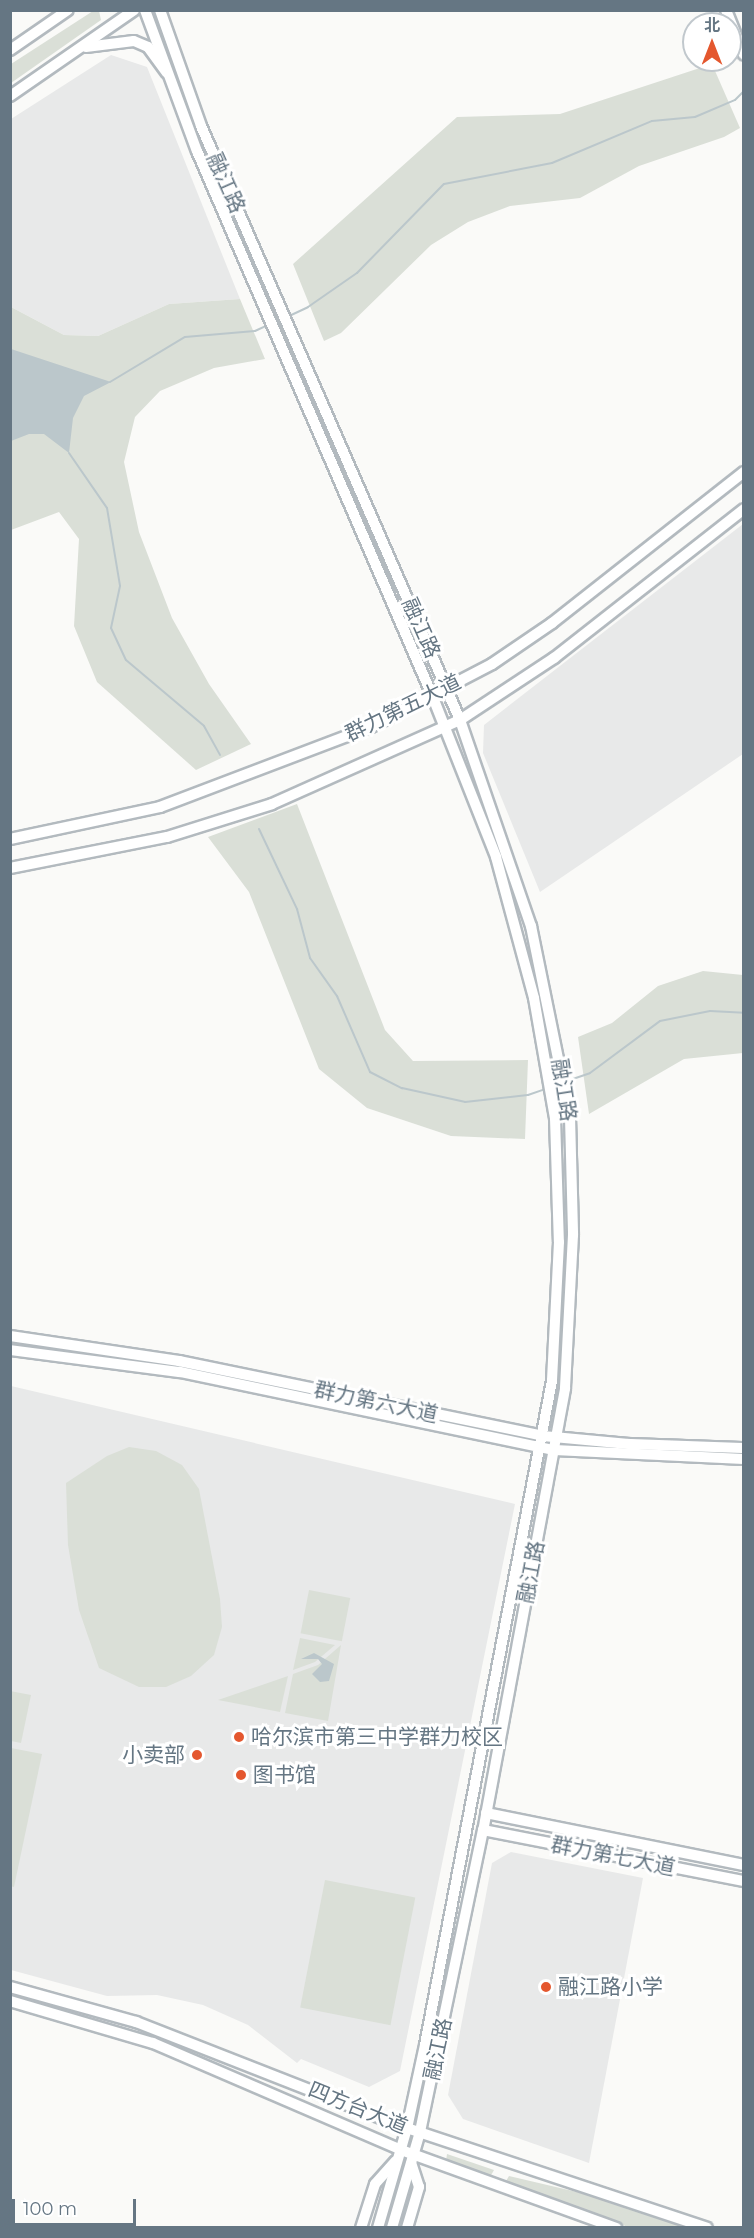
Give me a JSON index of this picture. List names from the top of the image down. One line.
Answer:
{"streets":{"main road":["融江路","群力第五大道","群力第六大道","群力第七大道","四方台大道"]},"crossings":[["融江路","群力第五大道"],["融江路","群力第六大道"],["融江路","群力第七大道"],["融江路","四方台大道"]],"places":["哈尔滨市第三中学群力校区","小卖部","图书馆","融江路小学"],"scale_bar":"100 m","north":"top"}
